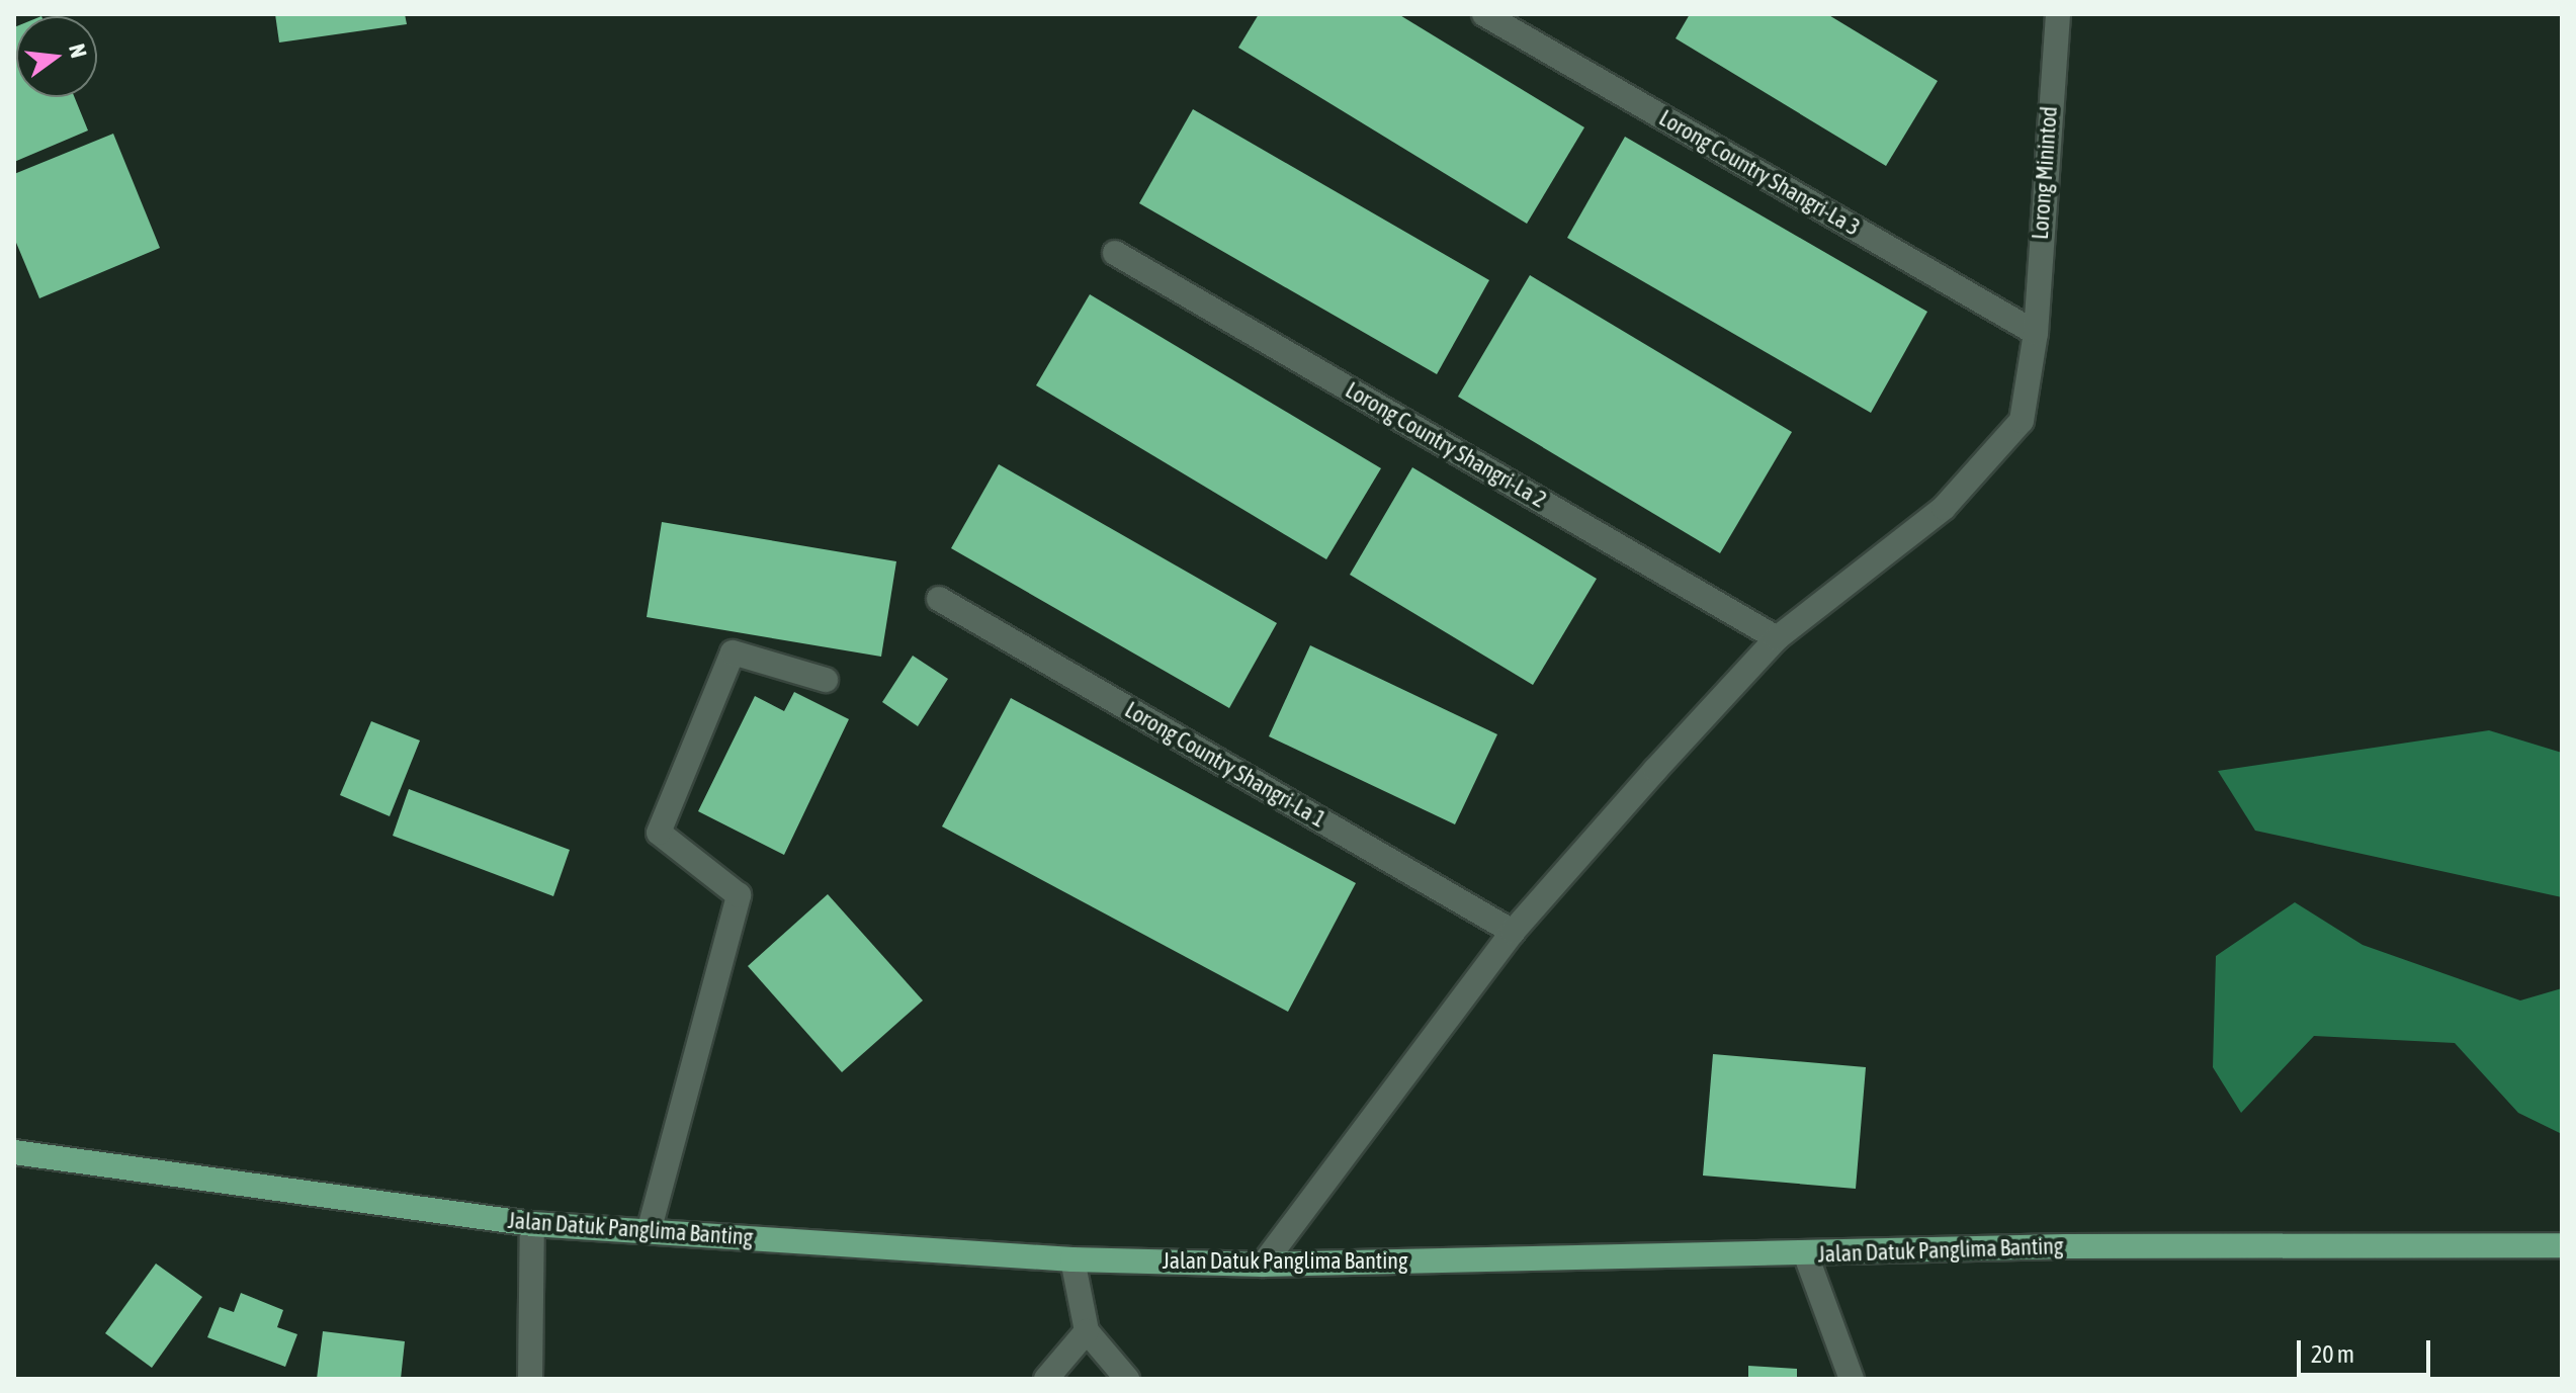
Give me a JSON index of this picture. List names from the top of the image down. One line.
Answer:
{"streets":{"main road":["Jalan Datuk Panglima Banting"],"street":["Lorong Country Shangri-La 3","Lorong Minintod","Lorong Country Shangri-La 2","Lorong Country Shangri-La 1"]},"crossings":[["Lorong Country Shangri-La 3","Lorong Minintod"],["Lorong Minintod","Lorong Country Shangri-La 2"],["Lorong Minintod","Lorong Country Shangri-La 1"],["Lorong Minintod","Jalan Datuk Panglima Banting"]],"scale_bar":"20 m","north":"right"}
